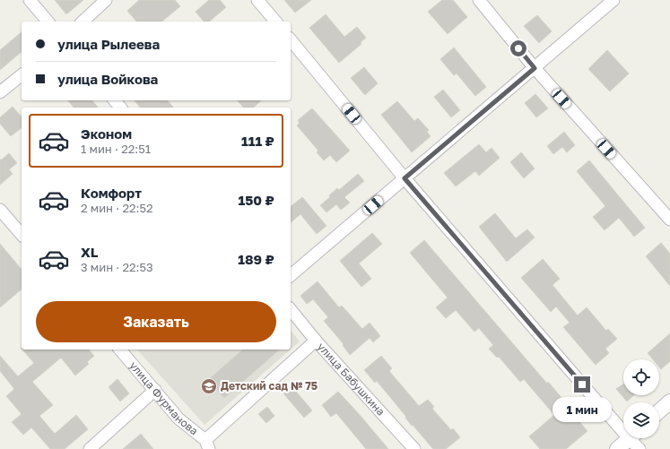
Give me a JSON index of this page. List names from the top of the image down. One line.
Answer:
{"streets":{"street":["улица Бабушкина","улица Фурманова"]},"places":{"school or university":["Детский сад № 75"]},"page":{"banner":["улица Рылеева","улица Войкова"],"list":[{"name":"Эконом","note":"1 мин · 22:51","value":"111 ₽"},{"name":"Комфорт","note":"2 мин · 22:52","value":"150 ₽"},{"name":"XL","note":"3 мин · 22:53","value":"189 ₽"}],"buttons":"Заказать","bubble":"1 мин"}}
